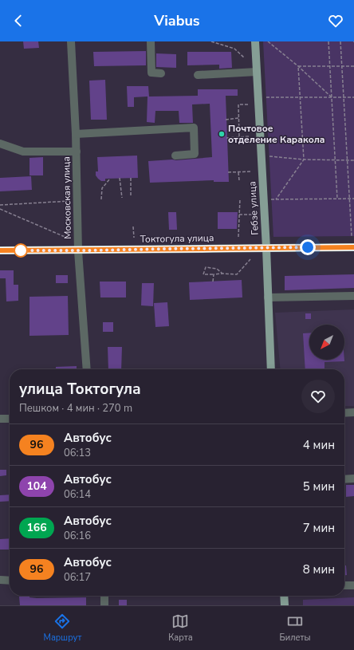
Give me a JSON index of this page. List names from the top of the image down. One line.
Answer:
{"streets":{"main road":["Гебзе улица","Токтогула улица"],"street":["Московская улица"]},"crossings":[["Московская улица","Токтогула улица"],["Гебзе улица","Токтогула улица"]],"places":["Почтовое отделение Каракола"],"lines":["bus line 96"],"north":"bottom left","page":{"header":"Viabus","heading":["улица Токтогула","Пешком · 4 мин · 270 m"],"list":[{"mark":"96","name":"Автобус","note":"06:13","value":"4 мин"},{"mark":"104","name":"Автобус","note":"06:14","value":"5 мин"},{"mark":"166","name":"Автобус","note":"06:16","value":"7 мин"},{"mark":"96","name":"Автобус","note":"06:17","value":"8 мин"}],"tabs":["Маршрут","Карта","Билеты"]}}
